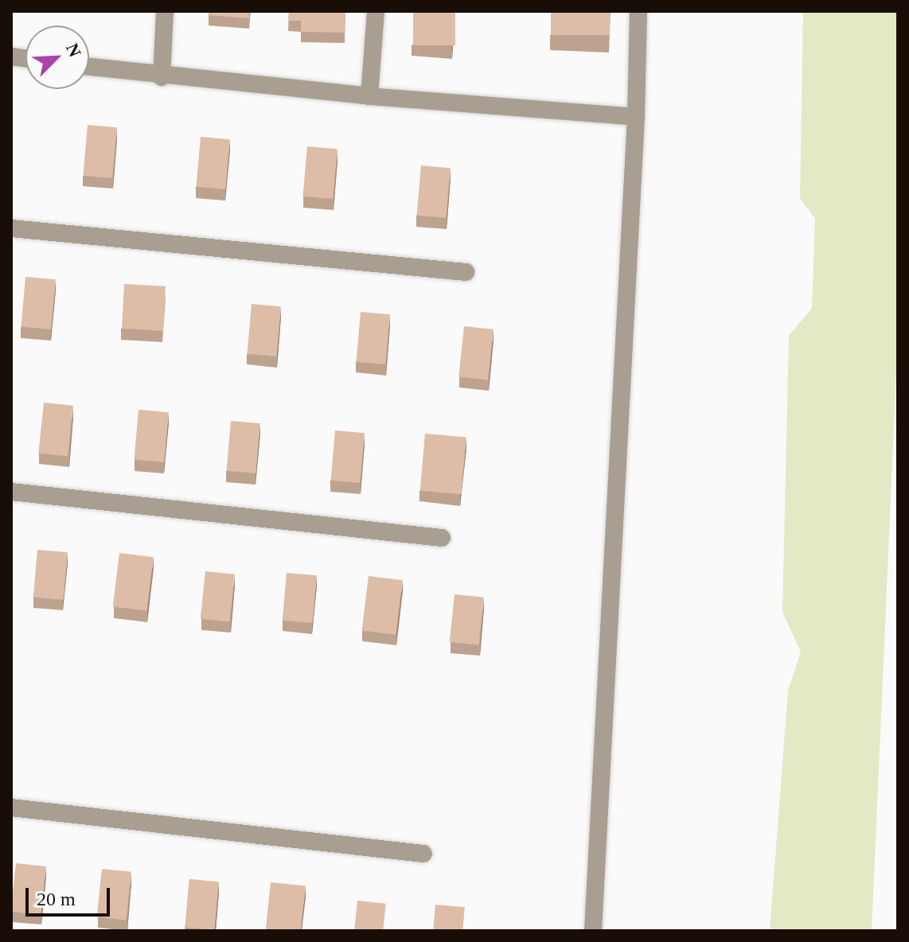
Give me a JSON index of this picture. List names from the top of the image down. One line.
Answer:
{"scale_bar":"20 m","north":"top right"}
